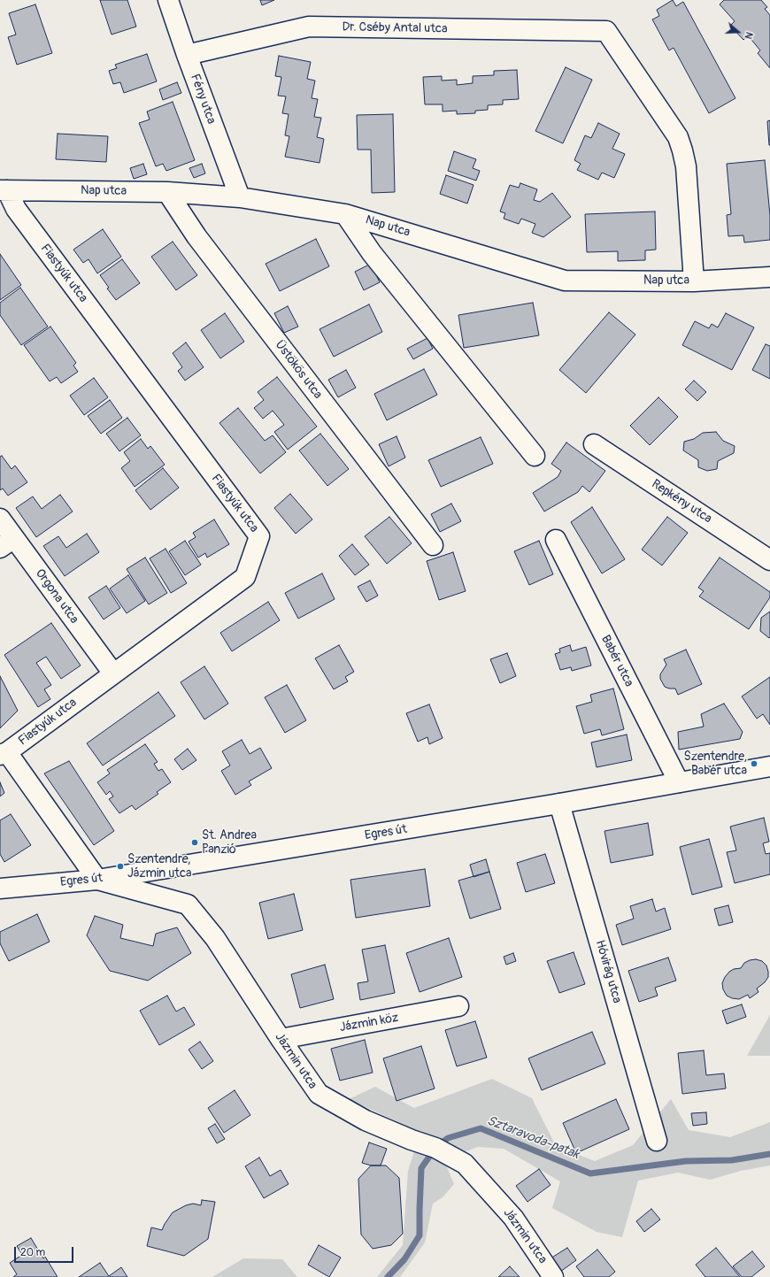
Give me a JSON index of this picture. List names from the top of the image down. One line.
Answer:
{"streets":{"street":["Dr. Cséby Antal utca","Fény utca","Nap utca","Fiastyúk utca","Üstökös utca","Repkény utca","Orgona utca","Babér utca","Egres út","Hóvirág utca","Jázmin köz","Jázmin utca"]},"crossings":[["Dr. Cséby Antal utca","Fény utca"],["Dr. Cséby Antal utca","Nap utca"],["Fény utca","Nap utca"],["Nap utca","Fiastyúk utca"],["Nap utca","Üstökös utca"],["Fiastyúk utca","Orgona utca"],["Babér utca","Egres út"],["Egres út","Hóvirág utca"],["Egres út","Jázmin utca"],["Jázmin köz","Jázmin utca"]],"water":["Sztaravoda-patak"],"places":["Szentendre, Babér utca","St. Andrea Panzió","Szentendre, Jázmin utca"],"scale_bar":"20 m","north":"right"}
